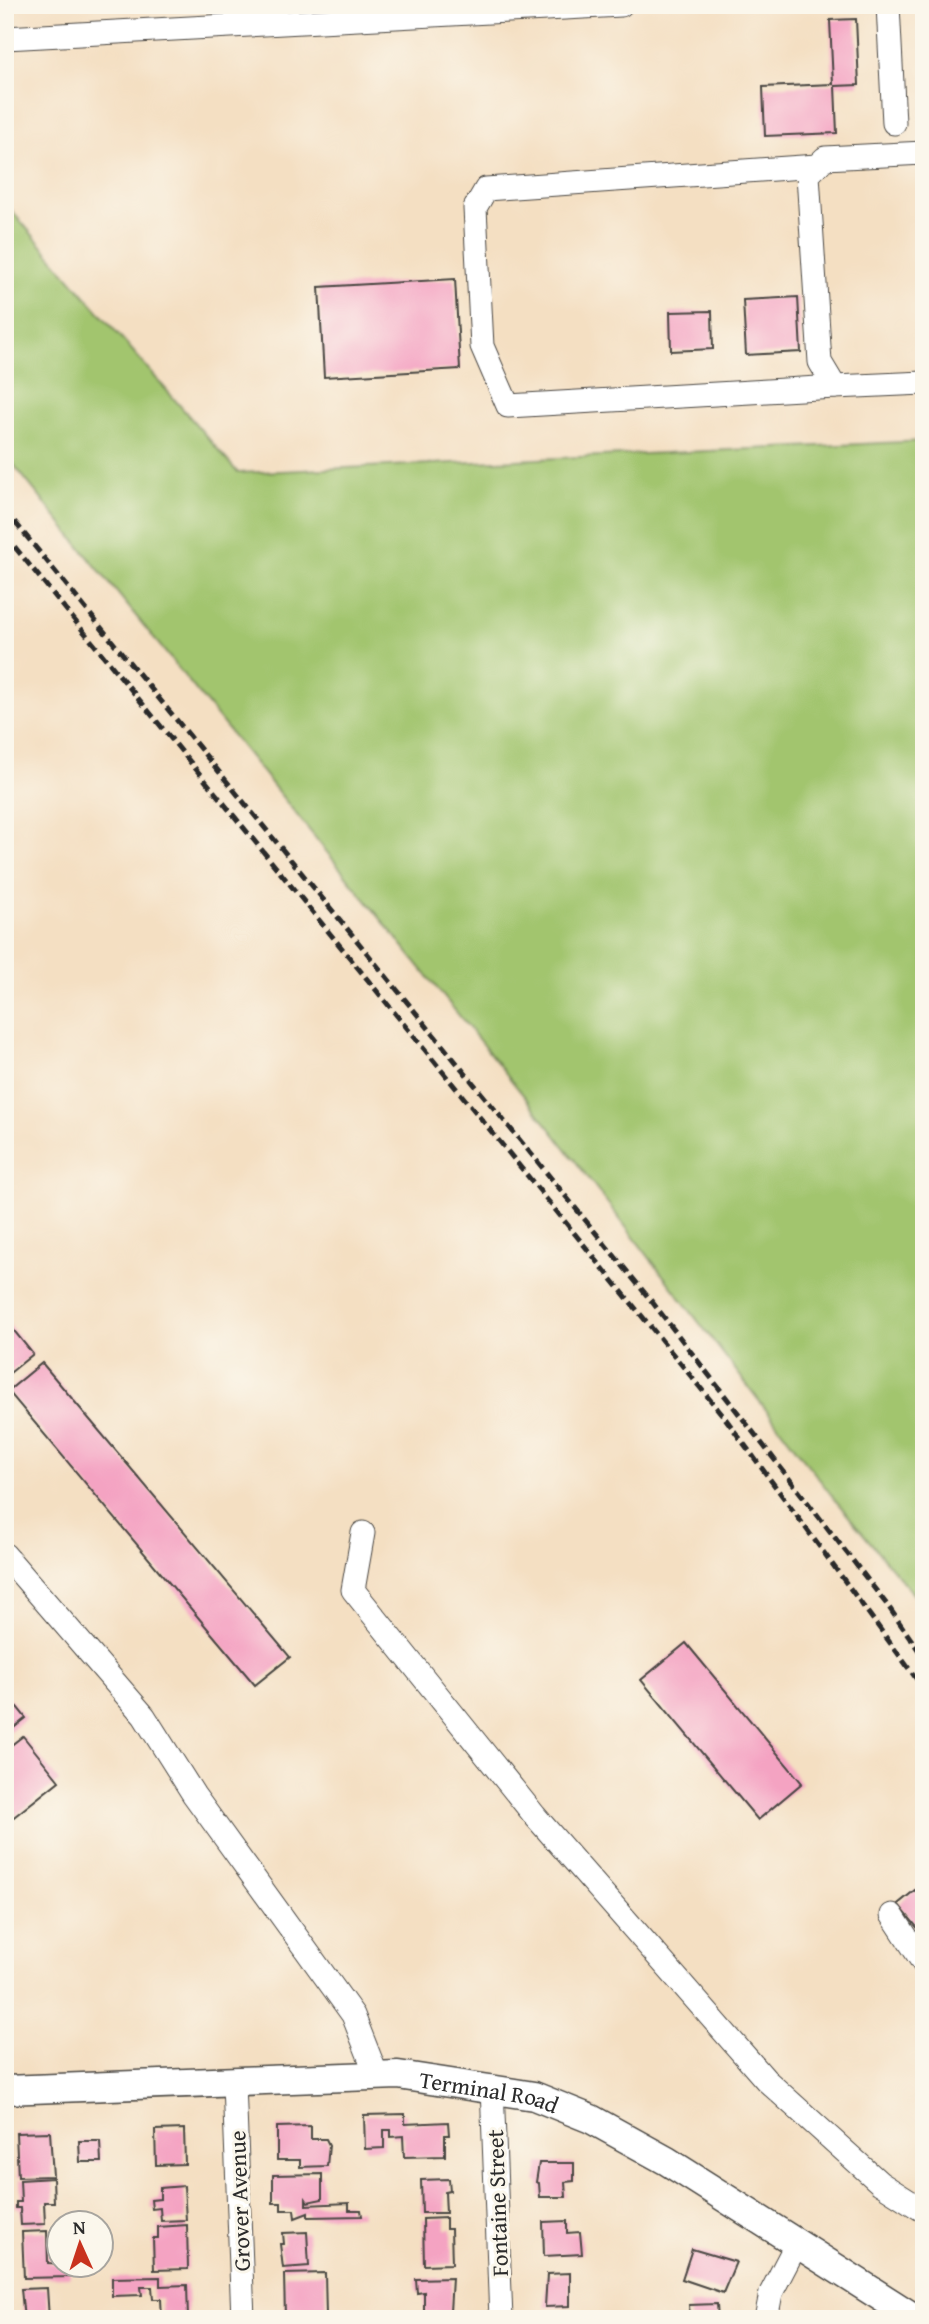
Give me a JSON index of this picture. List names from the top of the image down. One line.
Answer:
{"streets":{"main road":["Terminal Road"],"street":["Grover Avenue","Fontaine Street"]},"crossings":[["Terminal Road","Grover Avenue"],["Terminal Road","Fontaine Street"]],"north":"top"}
